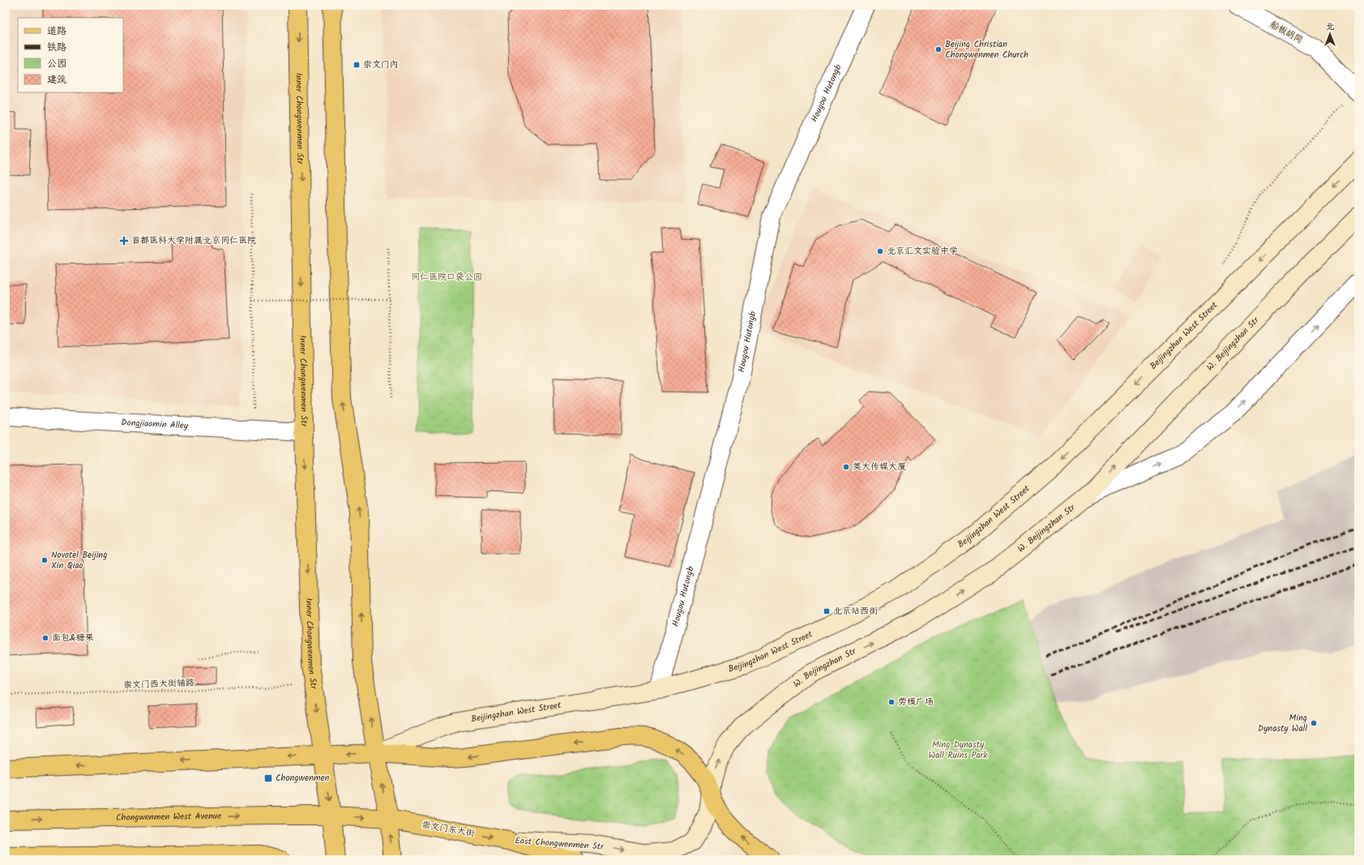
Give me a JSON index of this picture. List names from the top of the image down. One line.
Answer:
{"streets":{"main road":["Inner Chongwenmen Str","Beijingzhan West Street","W. Beijingzhan Str","Chongwenmen West Avenue","崇文门东大街","East Chongwenmen Str"],"street":["船板胡同","Hougou Hutongb","Dongjiaomin Alley"],"path":["崇文门西大街辅路"]},"crossings":[["Hougou Hutongb","Beijingzhan West Street"],["Inner Chongwenmen Str","Dongjiaomin Alley"],["Inner Chongwenmen Str","崇文门西大街辅路"],["Inner Chongwenmen Str","Chongwenmen West Avenue"],["W. Beijingzhan Str","East Chongwenmen Str"],["Chongwenmen West Avenue","崇文门东大街"],["崇文门东大街","East Chongwenmen Str"]],"one_way":["Beijingzhan West Street","W. Beijingzhan Str","East Chongwenmen Str"],"parks":["同仁医院口袋公园","Ming Dynasty Wall Ruins Park"],"places":{"other":["Beijing Christian Chongwenmen Church","北京汇文实验中学","英大传媒大厦","Novotel Beijing Xin Qiao","面包&糖果","劳模广场","Ming Dynasty Wall"],"transit":["崇文门内","北京站西街","Chongwenmen"],"health":["首都医科大学附属北京同仁医院"]},"legend":["道路","铁路","公园","建筑"],"north":"top"}
